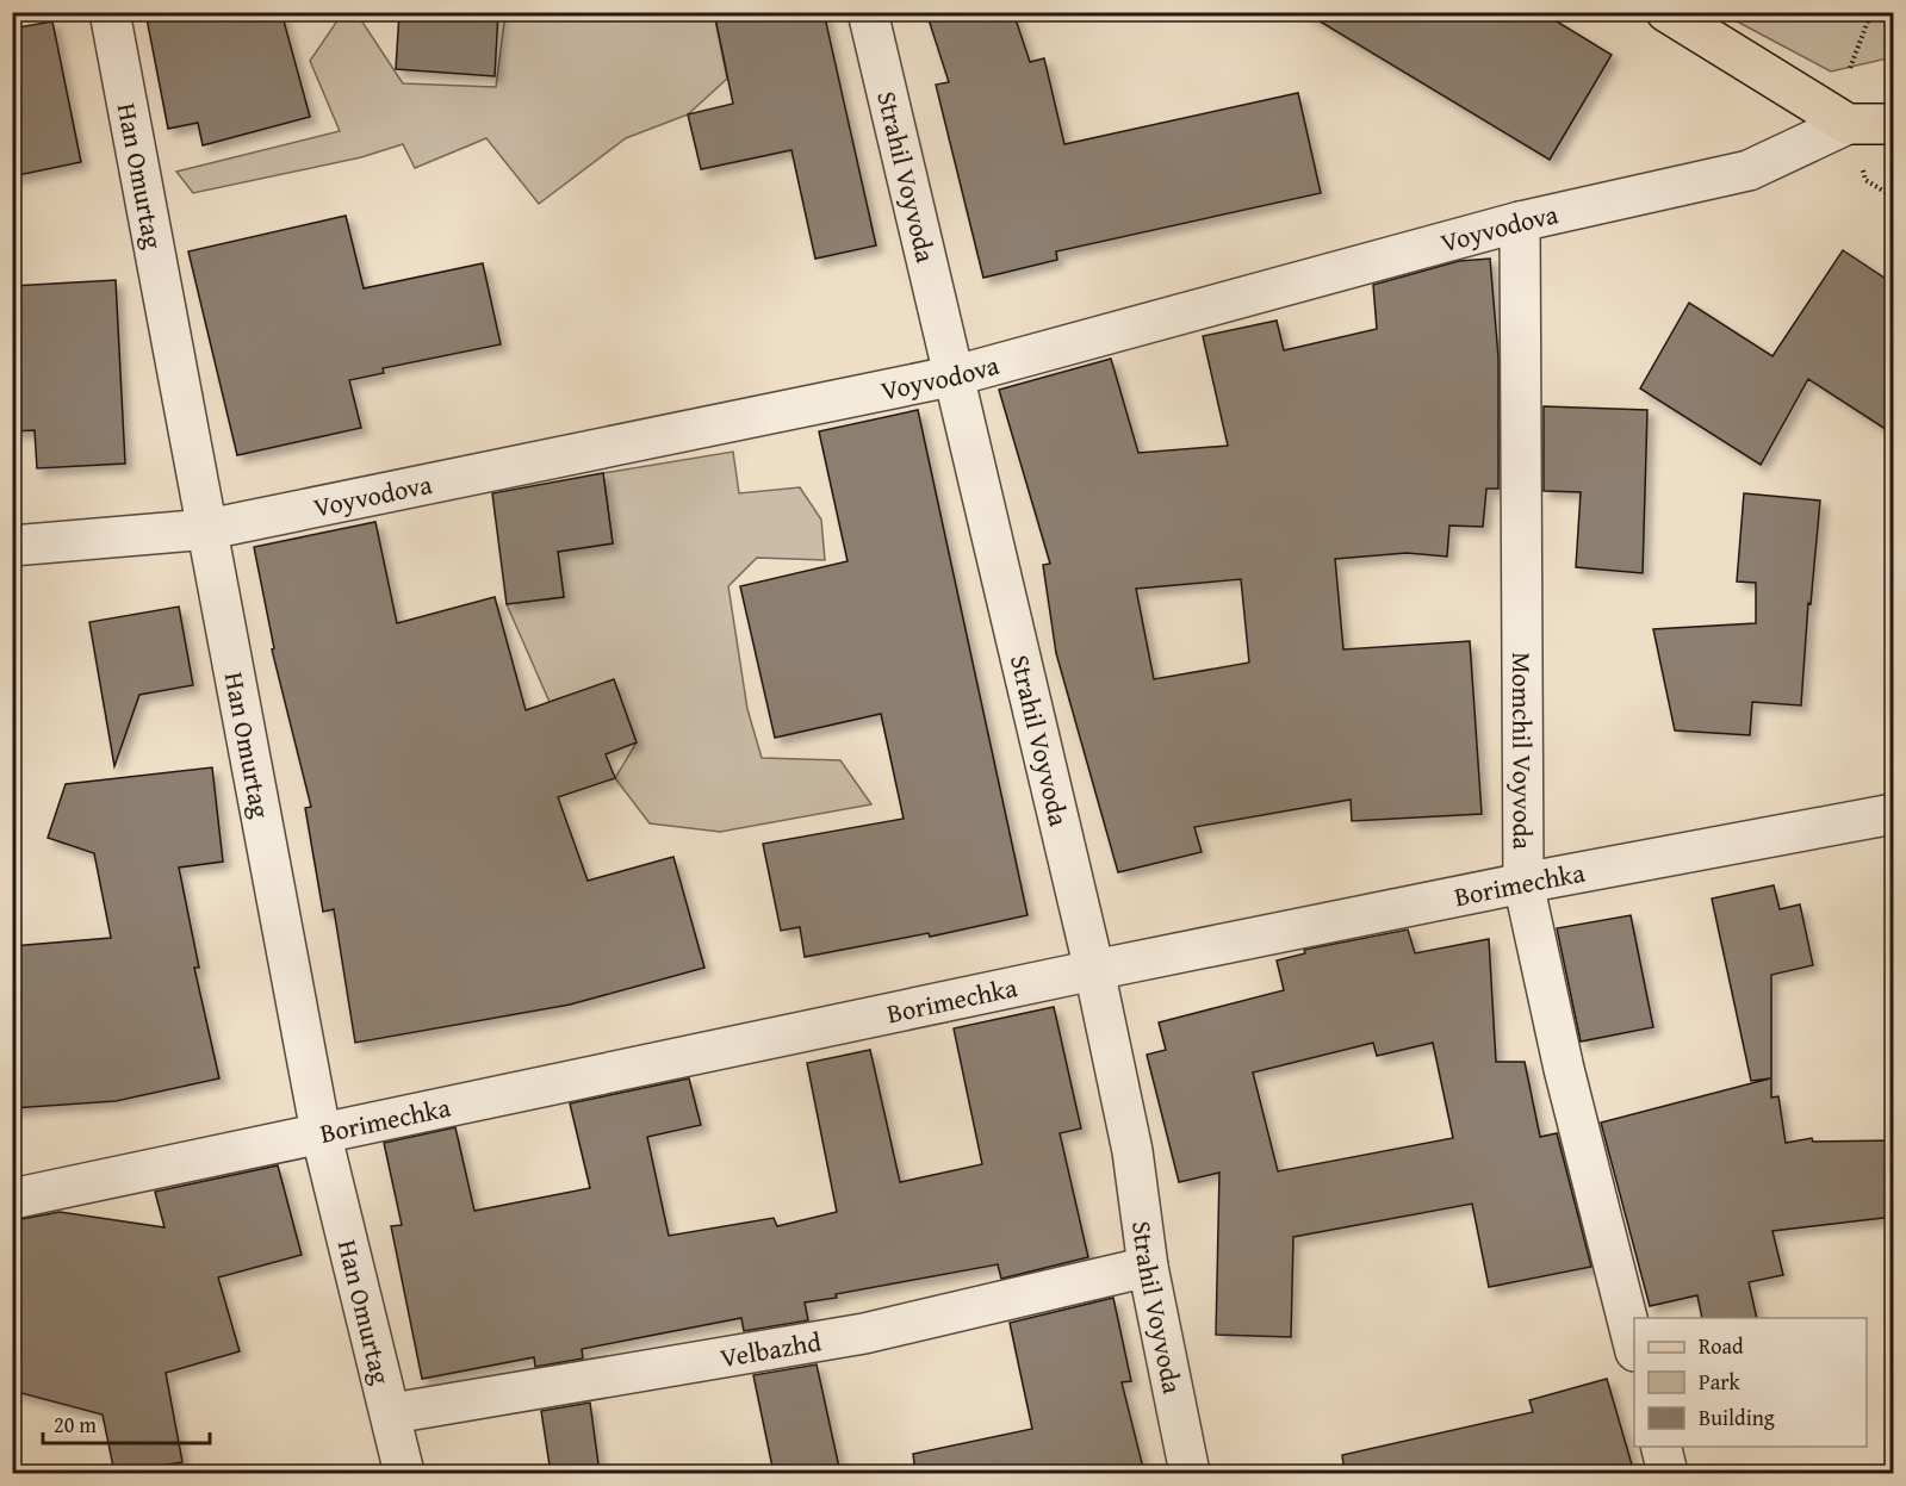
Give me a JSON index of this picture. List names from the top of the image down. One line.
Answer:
{"streets":{"street":["Han Omurtag","Strahil Voyvoda","Voyvodova","Momchil Voyvoda","Borimechka","Velbazhd"]},"crossings":[["Han Omurtag","Voyvodova"],["Han Omurtag","Borimechka"],["Han Omurtag","Velbazhd"],["Strahil Voyvoda","Voyvodova"],["Strahil Voyvoda","Borimechka"],["Strahil Voyvoda","Velbazhd"],["Voyvodova","Momchil Voyvoda"],["Momchil Voyvoda","Borimechka"]],"legend":["Road","Park","Building"],"scale_bar":"20 m"}
